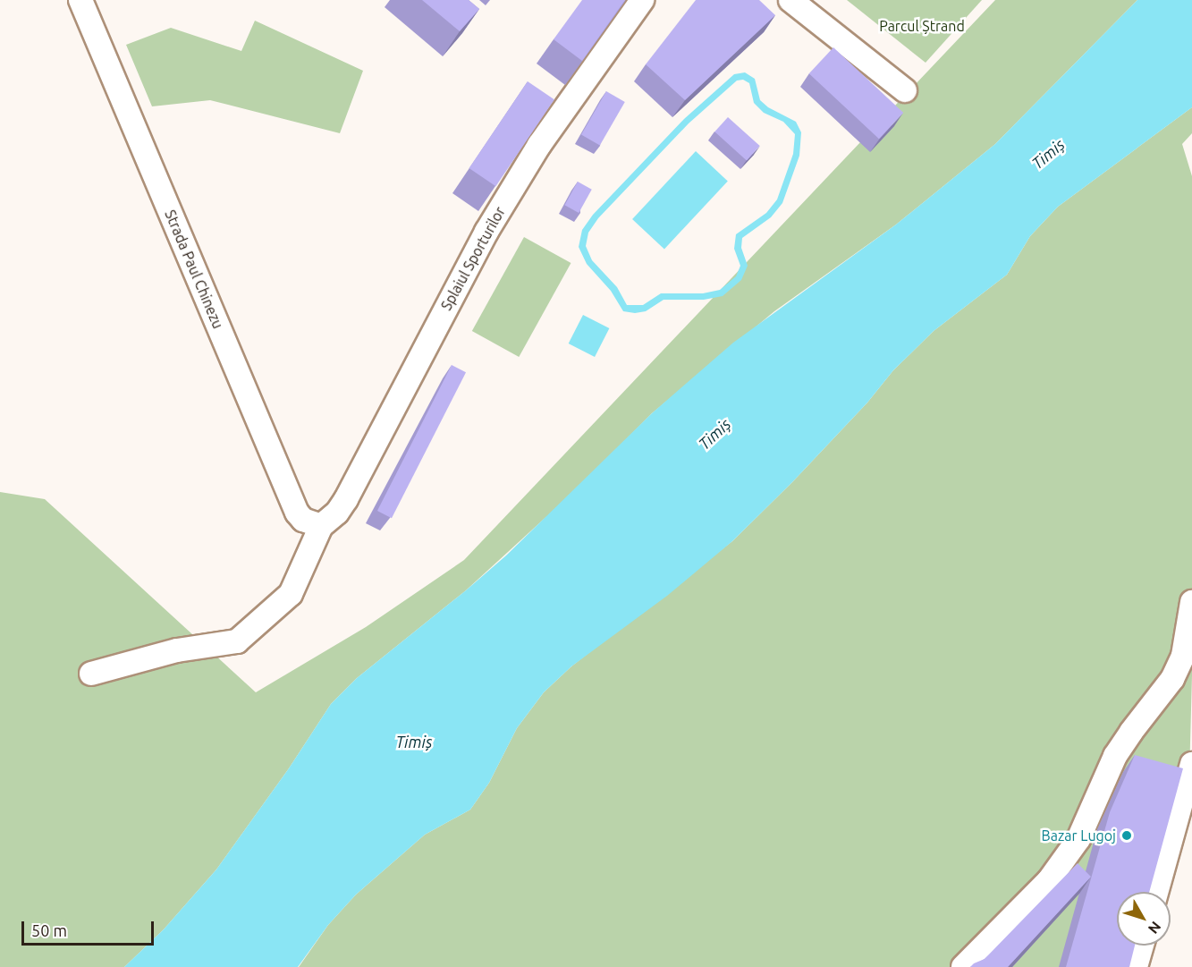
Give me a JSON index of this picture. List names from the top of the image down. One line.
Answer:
{"streets":{"street":["Splaiul Sporturilor","Strada Paul Chinezu"]},"crossings":[["Splaiul Sporturilor","Strada Paul Chinezu"]],"water":["Timiș"],"parks":["Parcul Ștrand"],"places":["Bazar Lugoj"],"scale_bar":"50 m","north":"bottom right"}
